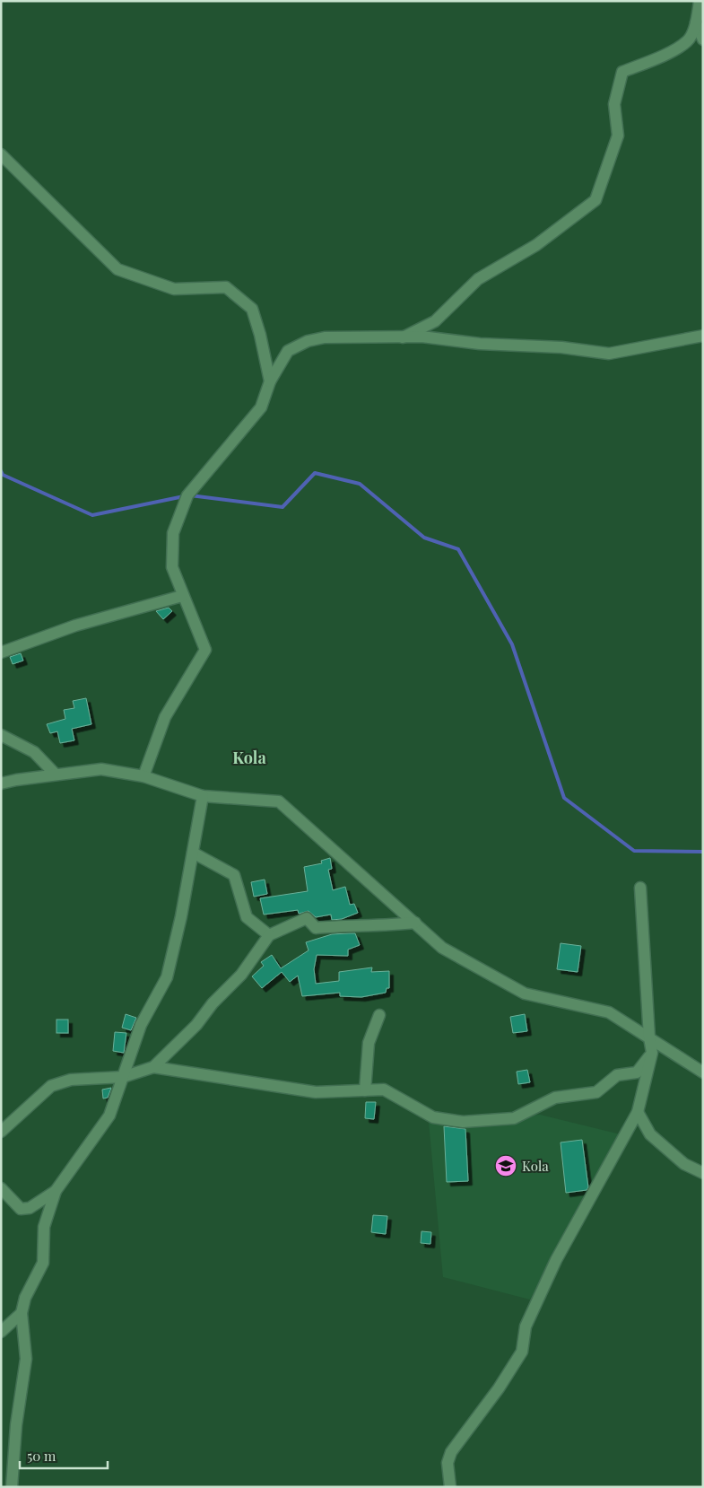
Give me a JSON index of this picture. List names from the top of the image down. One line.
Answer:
{"districts":["Kola"],"places":{"school or university":["Kola"]},"scale_bar":"50 m"}
